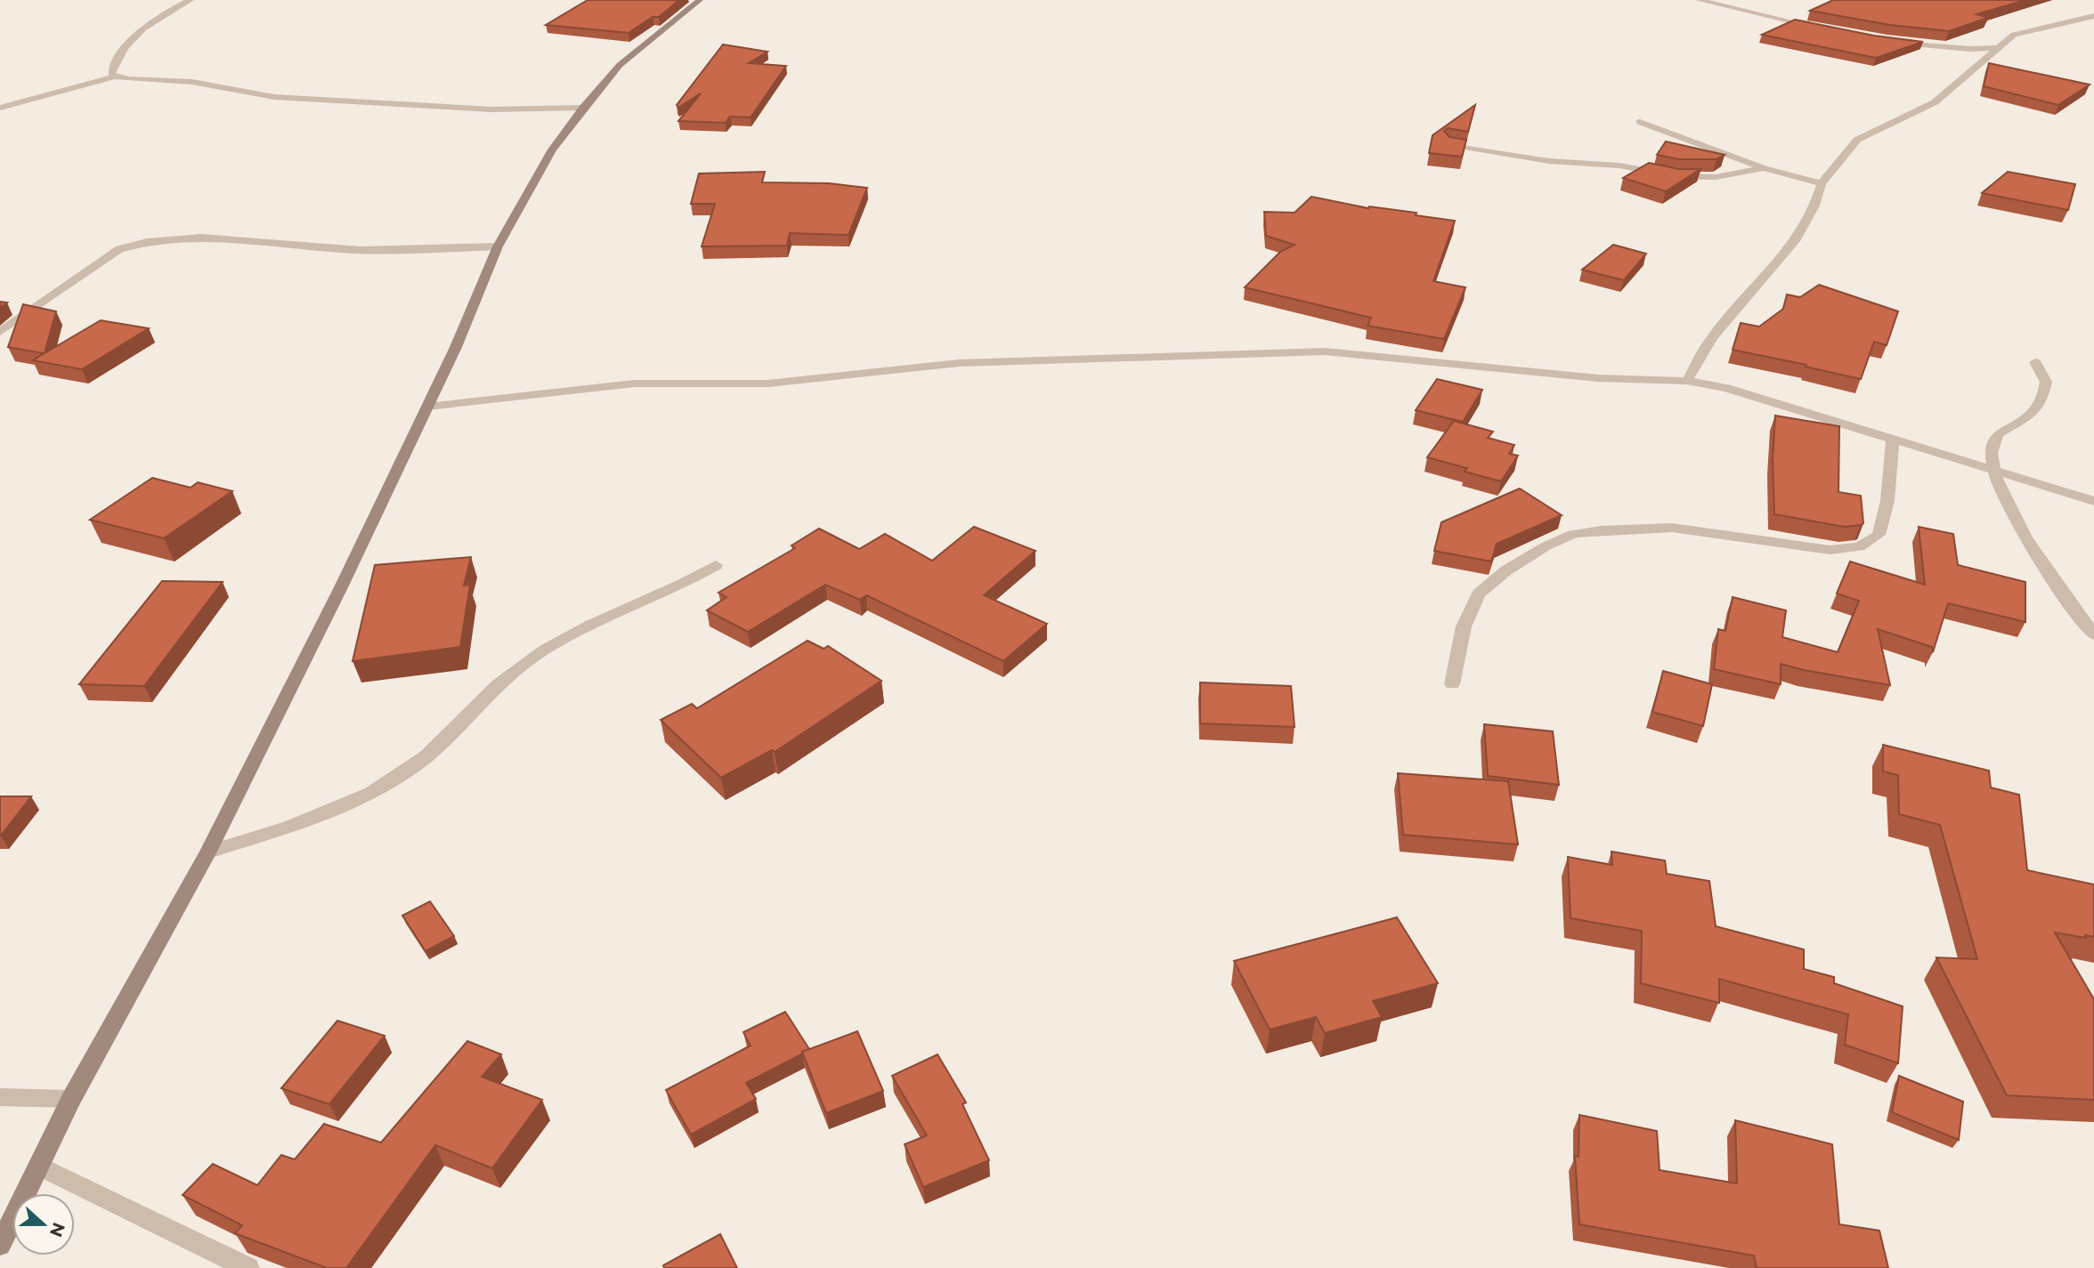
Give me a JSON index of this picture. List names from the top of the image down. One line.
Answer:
{"north":"right"}
